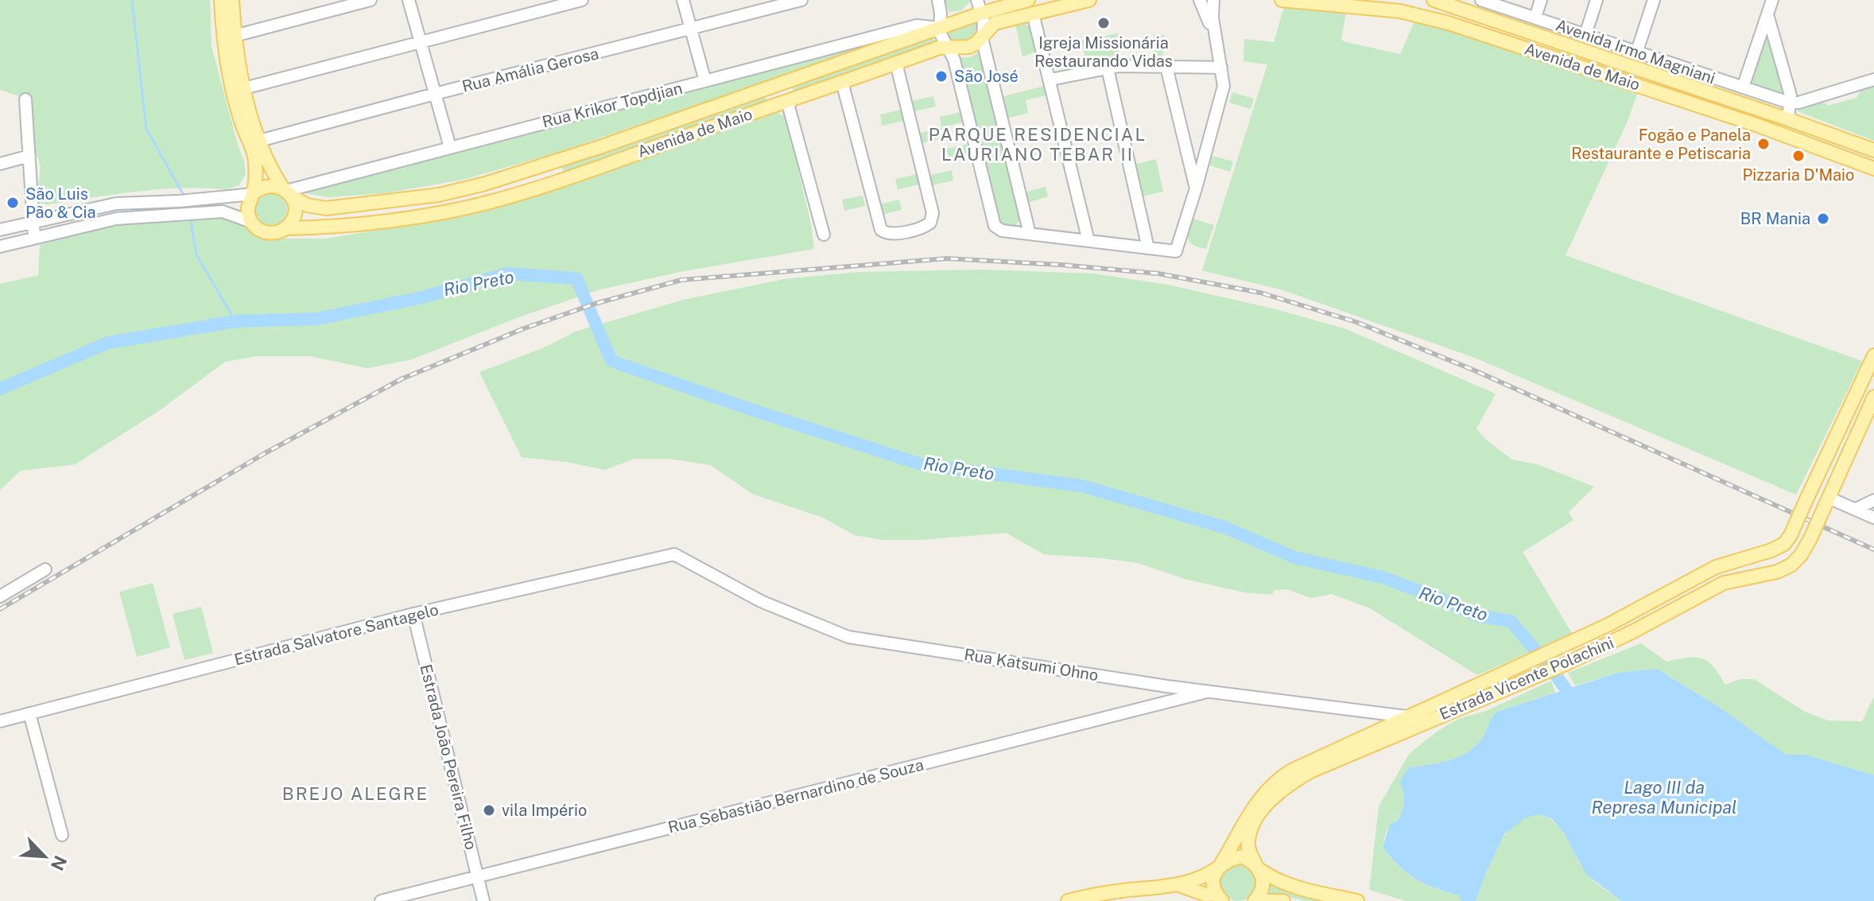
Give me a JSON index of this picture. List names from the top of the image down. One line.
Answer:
{"streets":{"main road":["Avenida de Maio","Estrada Vicente Polachini"],"street":["Avenida Irmo Magniani","Rua Amália Gerosa","Rua Krikor Topdjian","Estrada Salvatore Santagelo","Rua Katsumi Ohno","Estrada João Pereira Filho","Rua Sebastião Bernardino de Souza"]},"crossings":[["Avenida de Maio","Rua Krikor Topdjian"],["Estrada Salvatore Santagelo","Rua Katsumi Ohno"],["Estrada Salvatore Santagelo","Estrada João Pereira Filho"],["Rua Katsumi Ohno","Estrada Vicente Polachini"],["Rua Katsumi Ohno","Rua Sebastião Bernardino de Souza"],["Estrada João Pereira Filho","Rua Sebastião Bernardino de Souza"]],"districts":["PARQUE RESIDENCIAL LAURIANO TEBAR II","BREJO ALEGRE"],"water":["Rio Preto","Lago III da Represa Municipal"],"places":["Igreja Missionária Restaurando Vidas","São José","Fogão e Panela Restaurante e Petiscaria","Pizzaria D'Maio","São Luis Pão & Cia","BR Mania","vila Império"],"north":"bottom right"}
